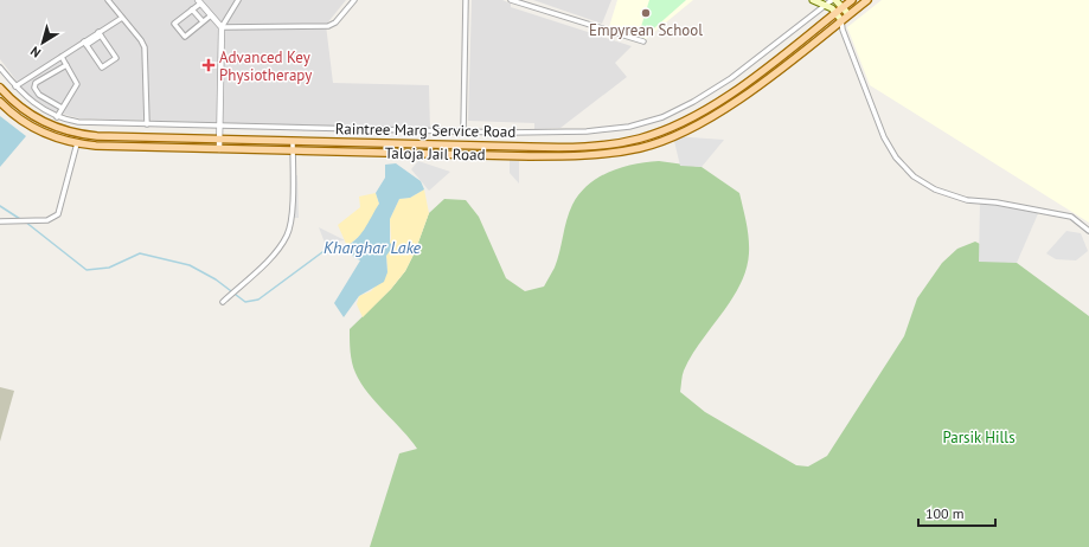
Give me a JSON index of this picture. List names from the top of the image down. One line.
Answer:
{"streets":{"main road":["Taloja Jail Road"],"street":["Raintree Marg Service Road"]},"water":["Kharghar Lake"],"parks":["Parsik Hills"],"places":{"other":["Empyrean School"],"health":["Advanced Key Physiotherapy"]},"scale_bar":"100 m","north":"bottom left"}
